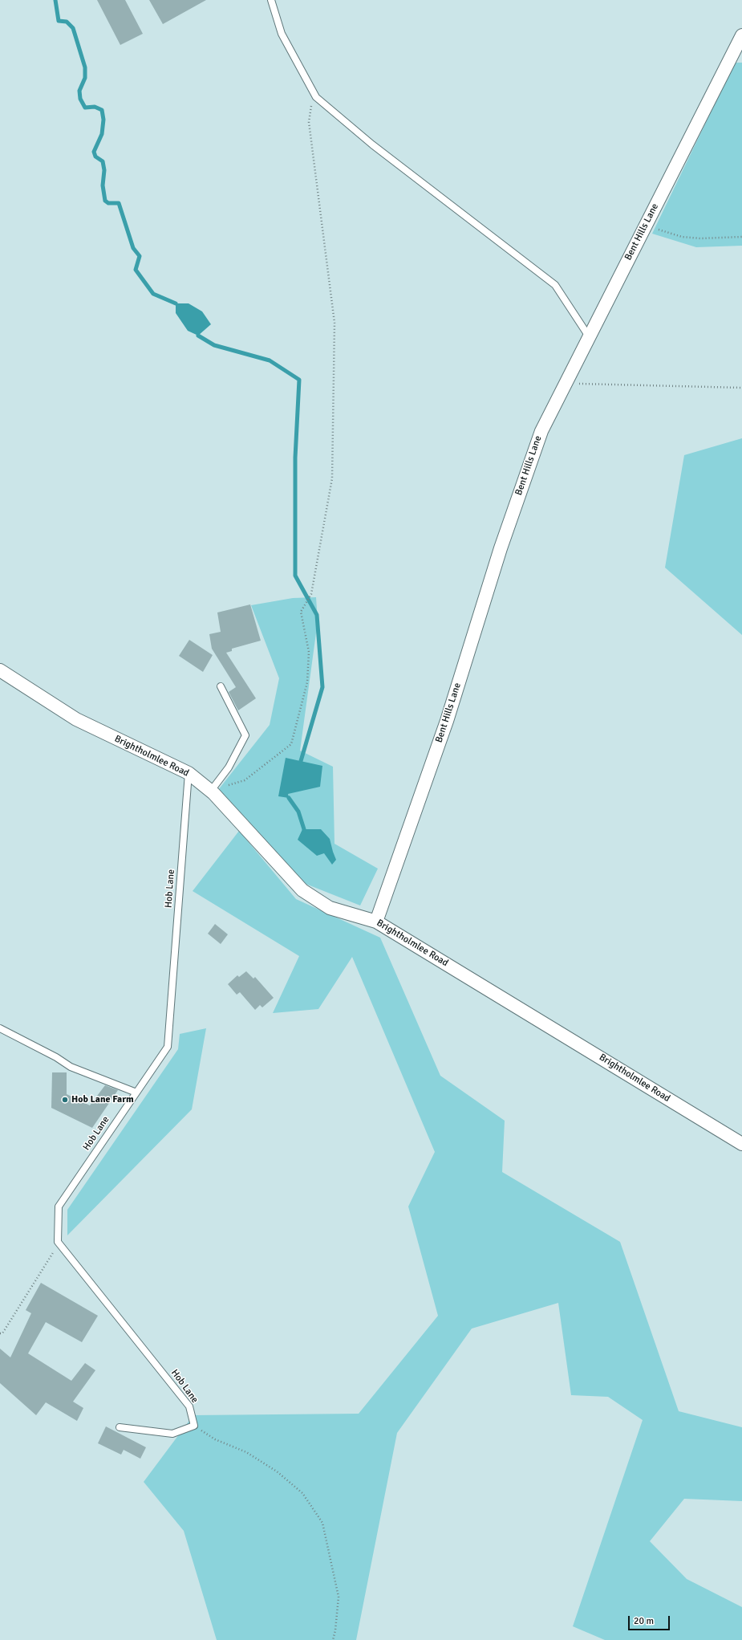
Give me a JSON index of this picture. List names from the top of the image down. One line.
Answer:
{"streets":{"street":["Bent Hills Lane","Brightholmlee Road"],"lane":["Hob Lane"]},"crossings":[["Bent Hills Lane","Brightholmlee Road"],["Brightholmlee Road","Hob Lane"]],"places":["Hob Lane Farm"],"scale_bar":"20 m"}
